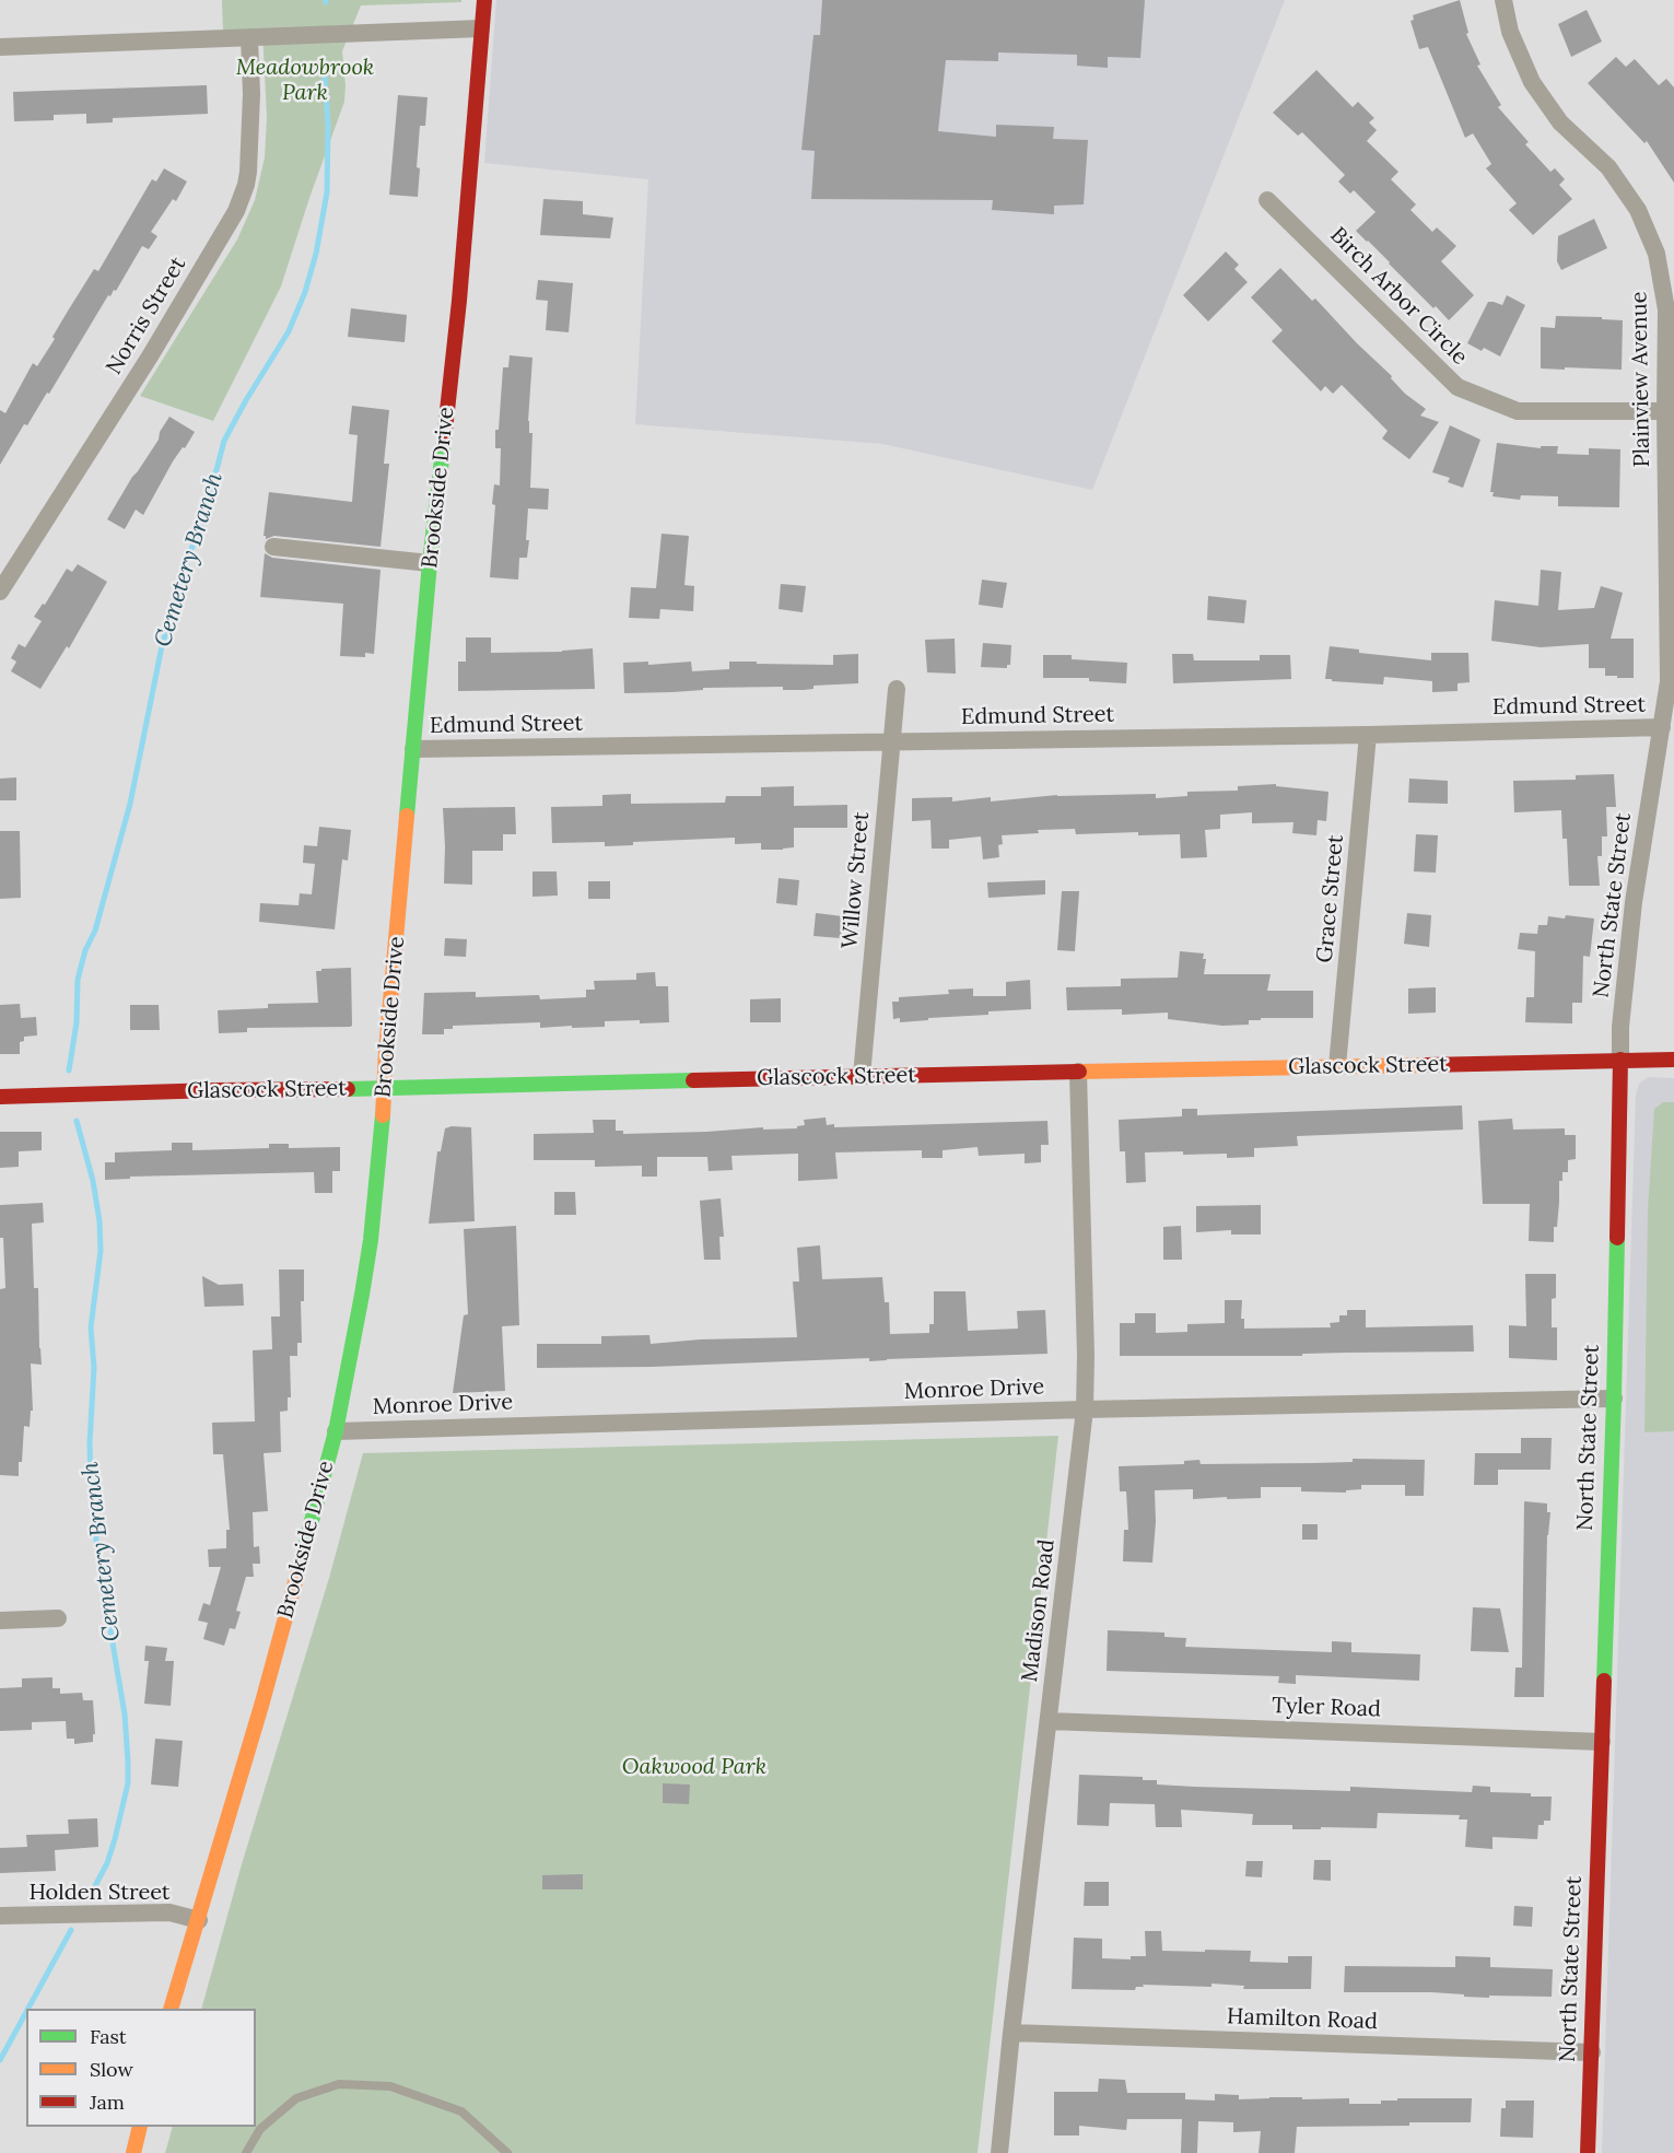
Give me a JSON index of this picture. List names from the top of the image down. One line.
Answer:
{"streets":{"street":["Birch Arbor Circle","Norris Street","Plainview Avenue","Brookside Drive","Edmund Street","Willow Street","Grace Street","North State Street","Glascock Street","Monroe Drive","Madison Road","Tyler Road","Holden Street","Hamilton Road"]},"crossings":[["Birch Arbor Circle","Plainview Avenue"],["Plainview Avenue","Edmund Street"],["Plainview Avenue","North State Street"],["Brookside Drive","Edmund Street"],["Brookside Drive","Glascock Street"],["Brookside Drive","Monroe Drive"],["Brookside Drive","Holden Street"],["Edmund Street","Willow Street"],["Edmund Street","Grace Street"],["Edmund Street","North State Street"],["Willow Street","Glascock Street"],["Grace Street","Glascock Street"],["North State Street","Glascock Street"],["North State Street","Monroe Drive"],["North State Street","Tyler Road"],["North State Street","Hamilton Road"],["Glascock Street","Madison Road"],["Monroe Drive","Madison Road"],["Madison Road","Tyler Road"],["Madison Road","Hamilton Road"]],"water":["Cemetery Branch"],"parks":["Meadowbrook Park","Oakwood Park"],"legend":["Fast","Slow","Jam"]}
